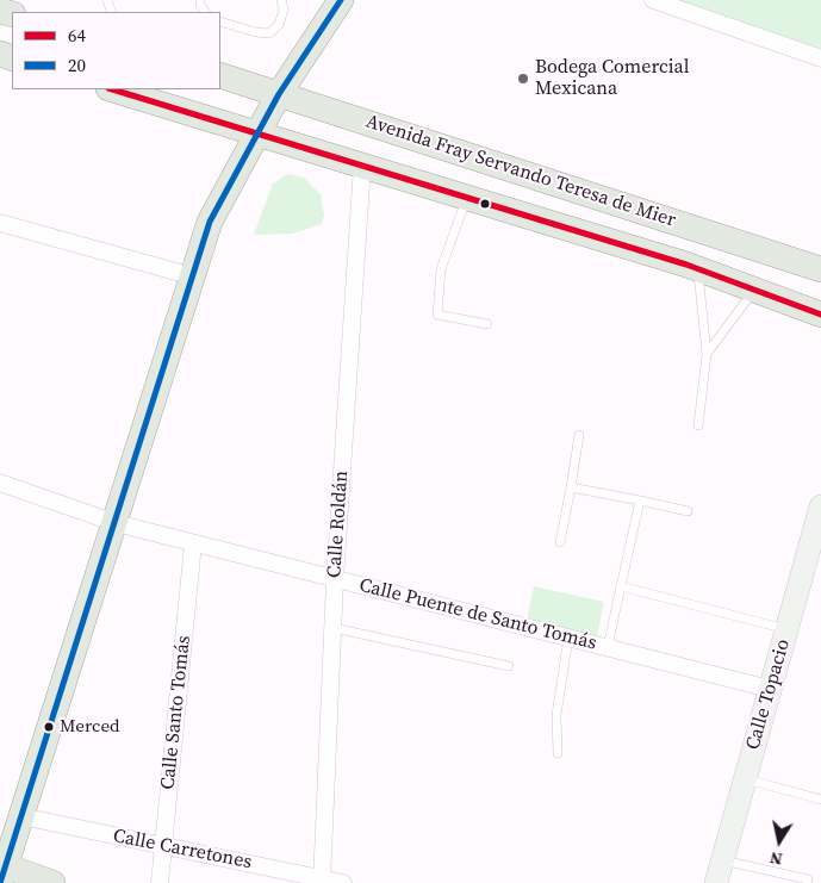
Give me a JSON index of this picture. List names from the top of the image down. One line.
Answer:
{"streets":{"main road":["Avenida Fray Servando Teresa de Mier"],"street":["Calle Roldán","Calle Puente de Santo Tomás","Calle Topacio","Calle Santo Tomás","Calle Carretones"]},"crossings":[["Avenida Fray Servando Teresa de Mier","Calle Roldán"],["Calle Roldán","Calle Puente de Santo Tomás"],["Calle Roldán","Calle Carretones"],["Calle Puente de Santo Tomás","Calle Topacio"],["Calle Puente de Santo Tomás","Calle Santo Tomás"],["Calle Santo Tomás","Calle Carretones"]],"places":["Bodega Comercial Mexicana","Merced"],"lines":["transit line 20","transit line 64"],"legend":["64","20"],"north":"bottom"}
